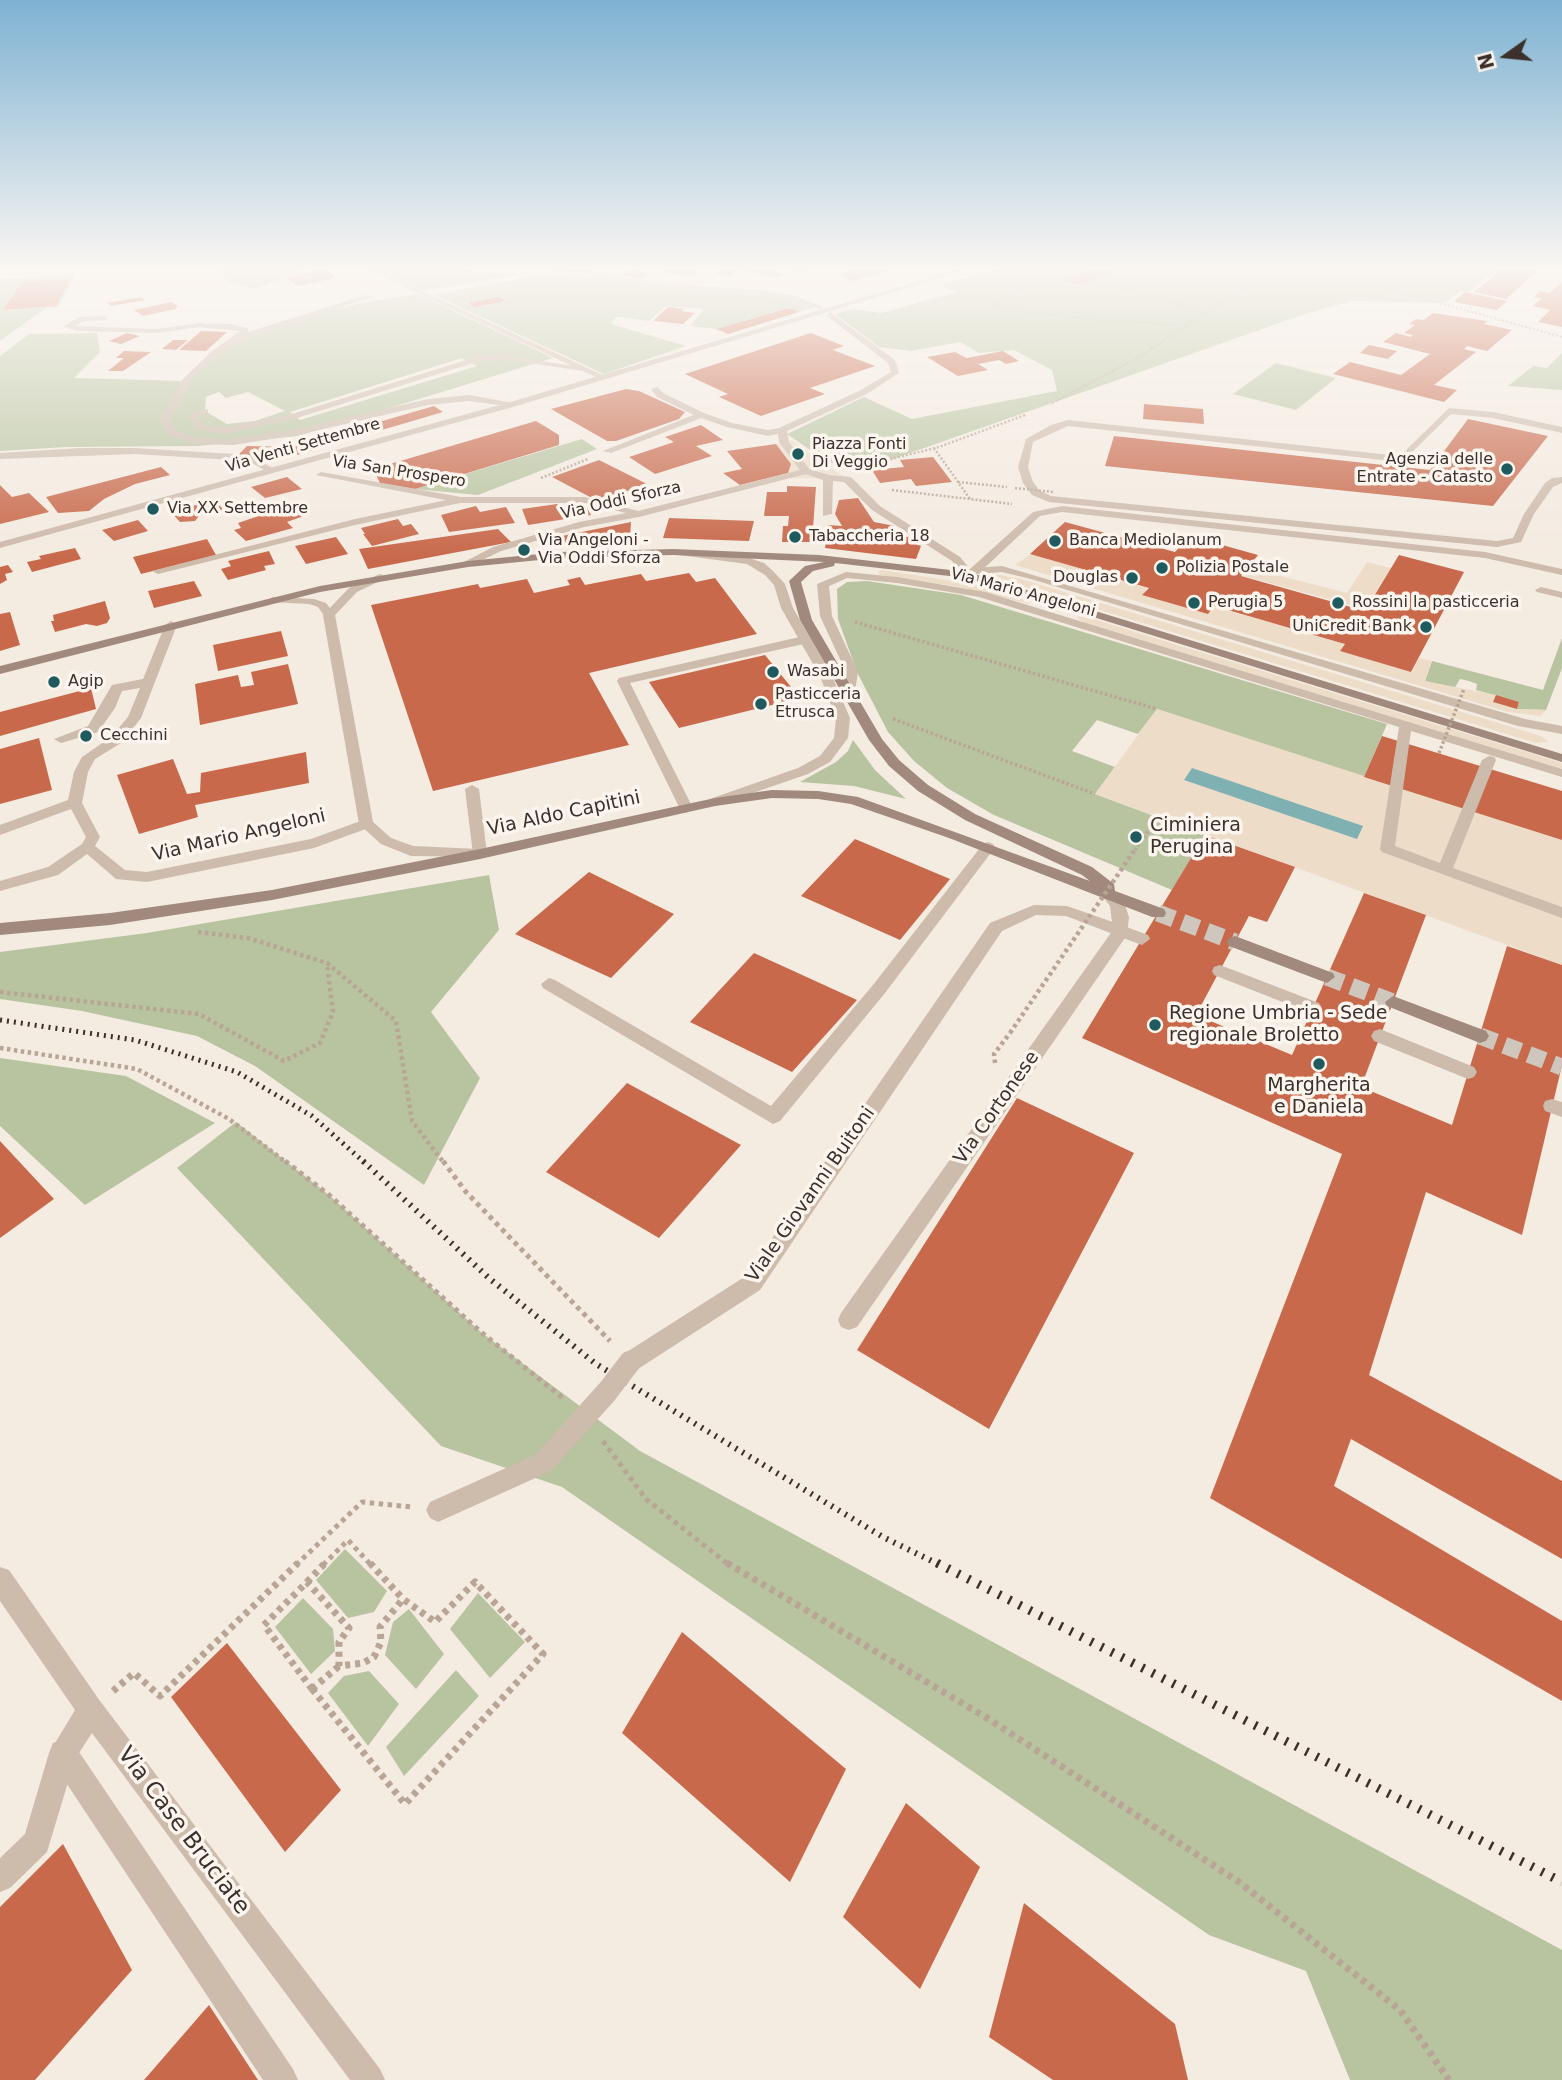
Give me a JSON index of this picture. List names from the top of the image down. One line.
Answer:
{"streets":{"main road":["Via Mario Angeloni","Via Aldo Capitini"],"street":["Via Venti Settembre","Via San Prospero","Via Oddi Sforza","Via Cortonese","Viale Giovanni Buitoni","Via Case Bruciate"]},"crossings":[["Via San Prospero","Via Oddi Sforza"],["Via Oddi Sforza","Via Mario Angeloni"],["Via Cortonese","Viale Giovanni Buitoni"]],"places":["Piazza Fonti Di Veggio","Agenzia delle Entrate - Catasto","Via XX Settembre","Tabaccheria 18","Banca Mediolanum","Via Angeloni - Via Oddi Sforza","Polizia Postale","Douglas","Perugia 5","Rossini la pasticceria","UniCredit Bank","Wasabi","Agip","Pasticceria Etrusca","Cecchini","Ciminiera Perugina","Regione Umbria - Sede regionale Broletto","Margherita e Daniela"],"north":"left"}
